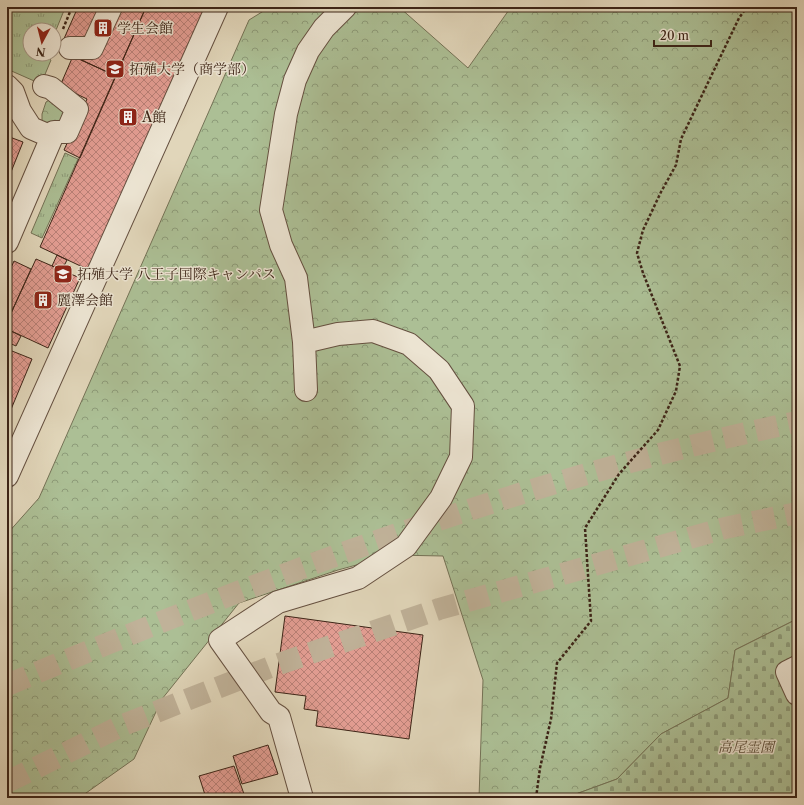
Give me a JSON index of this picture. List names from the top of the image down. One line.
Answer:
{"parks":["高尾霊園"],"places":{"building":["学生会館","A館","麗澤会館"],"school or university":["拓殖大学（商学部）","拓殖大学 八王子国際キャンパス"]},"scale_bar":"20 m","north":"bottom"}
